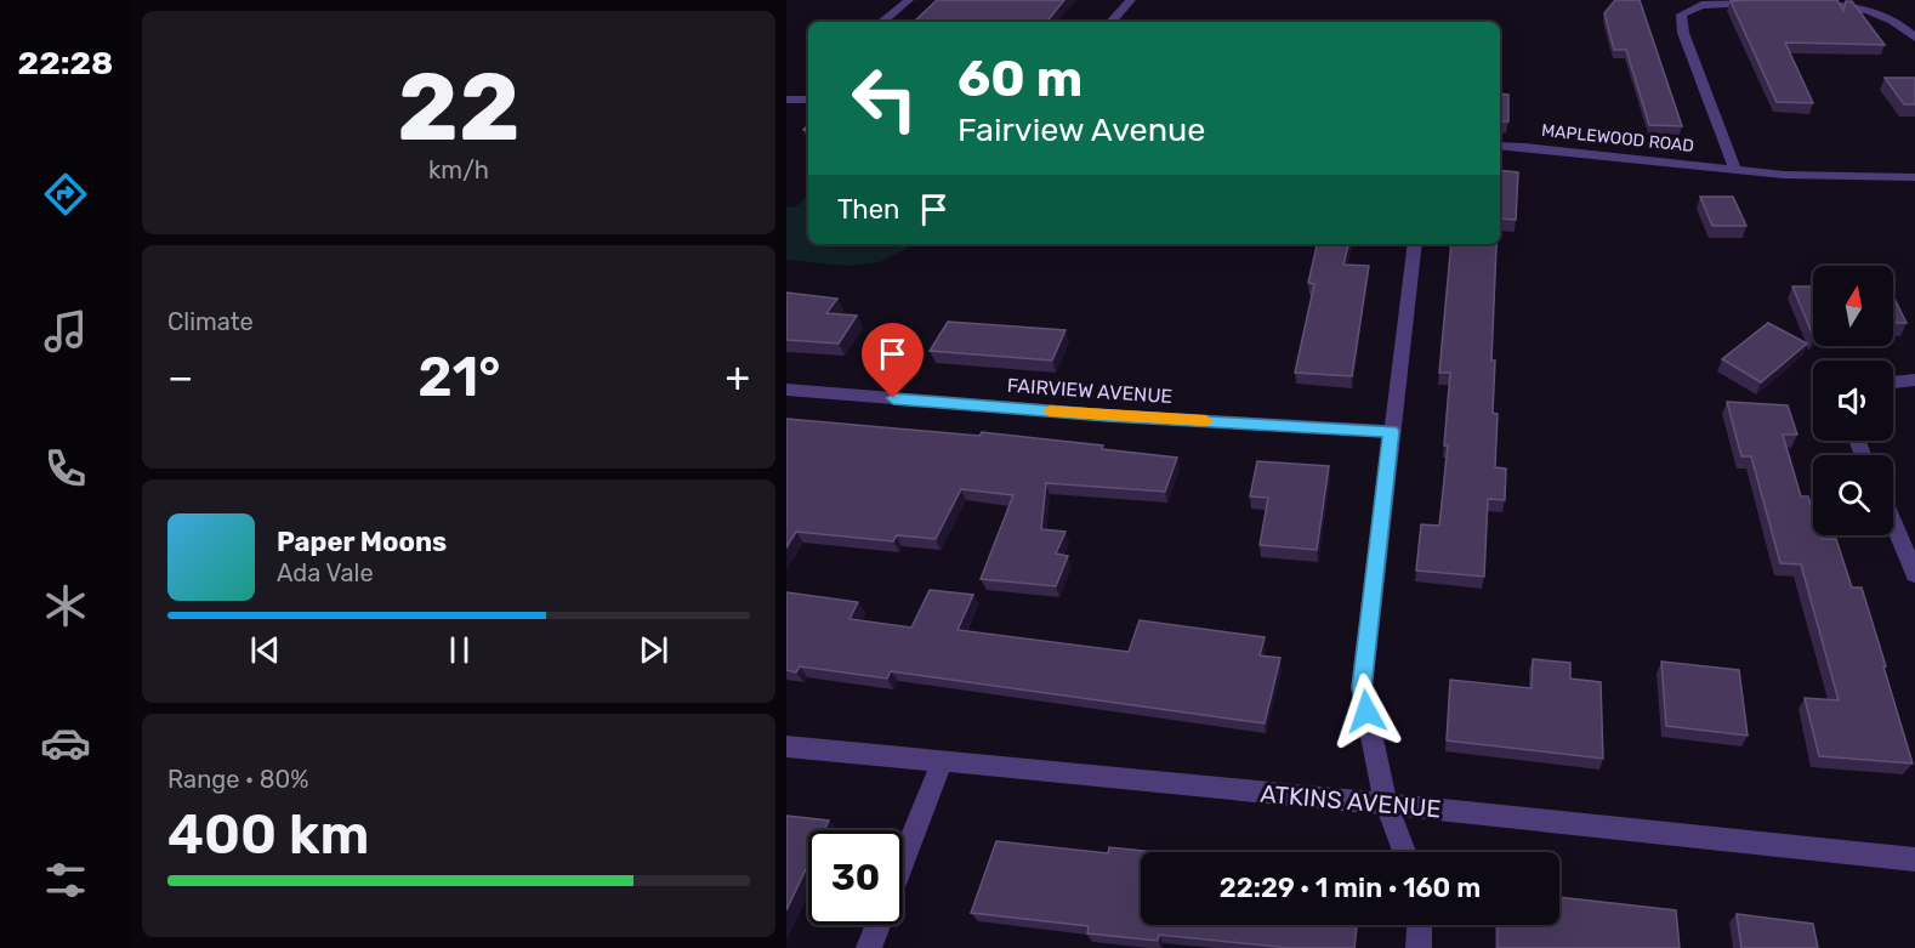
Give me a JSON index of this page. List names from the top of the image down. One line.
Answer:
{"streets":{"street":["MAPLEWOOD ROAD","FAIRVIEW AVENUE","ATKINS AVENUE"]},"north":"top","page":{"tabs":"22:28","tile":[["22","km/h"],"Climate",["Range · 80%","400 km"]],"turn":["60 m","Fairview Avenue"],"then":"Then","heat":["−","21°","+"],"song":["Paper Moons","Ada Vale"],"limit":"30","trip":"22:29 · 1 min · 160 m"}}
